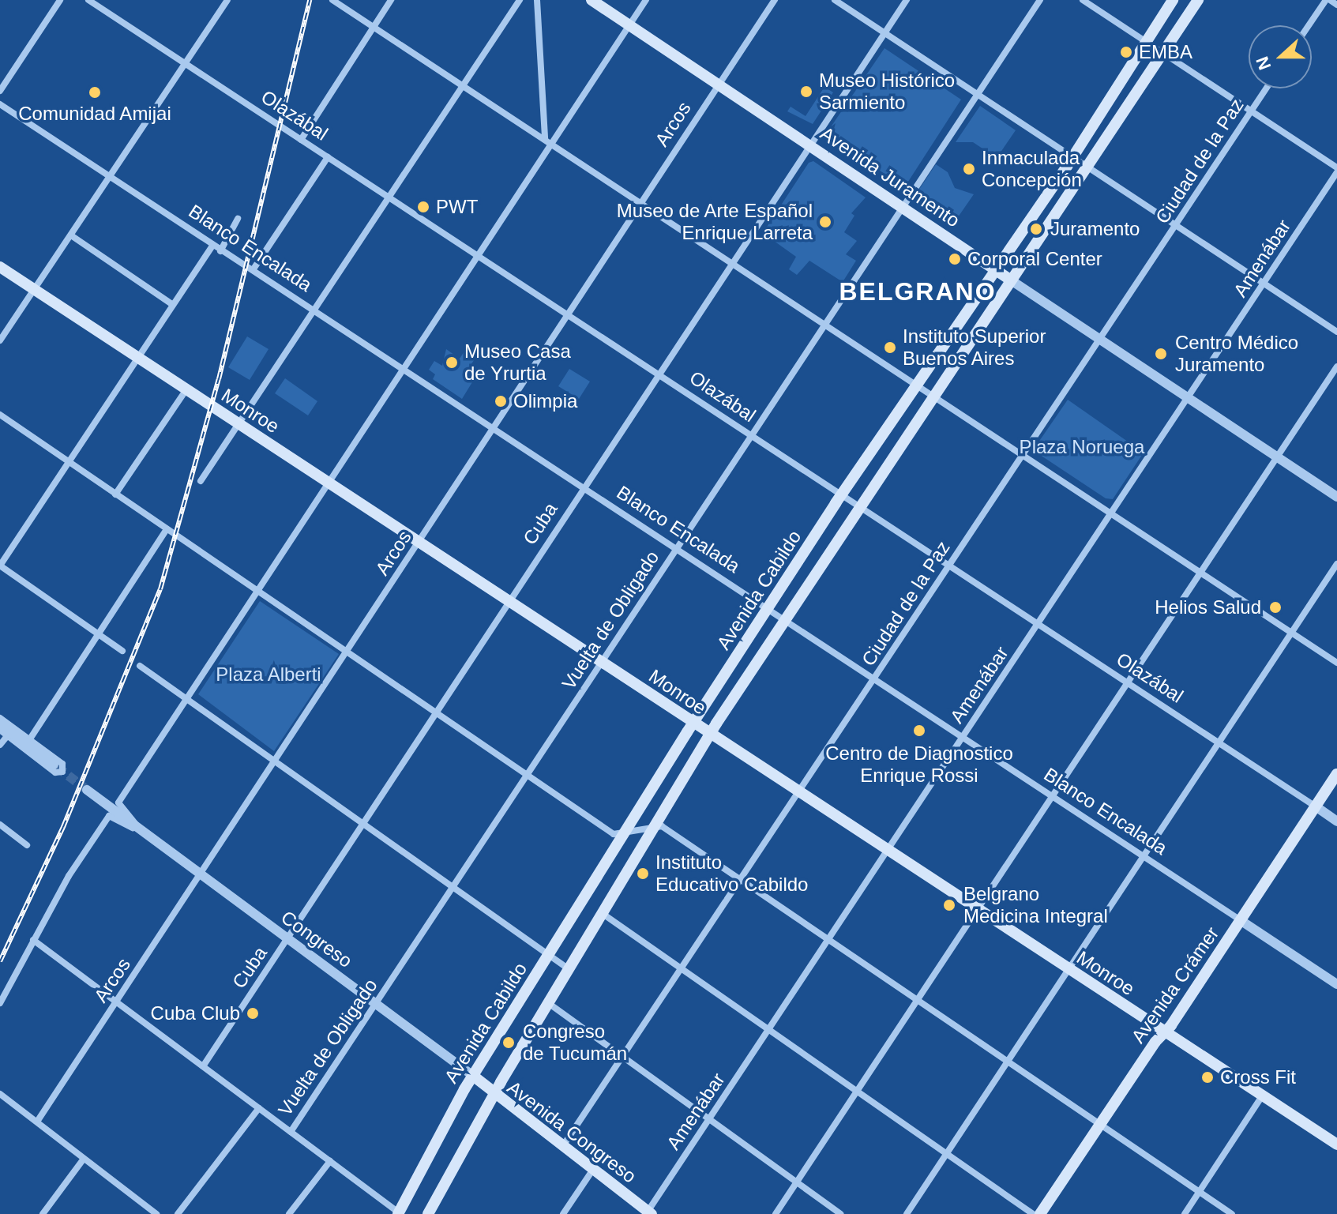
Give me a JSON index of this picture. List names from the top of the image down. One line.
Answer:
{"streets":{"main road":["Avenida Juramento","Monroe","Avenida Cabildo","Avenida Crámer","Avenida Congreso"],"street":["Olazábal","Arcos","Ciudad de la Paz","Blanco Encalada","Amenábar","Cuba","Vuelta de Obligado","Congreso"]},"crossings":[["Olazábal","Arcos"],["Olazábal","Ciudad de la Paz"],["Olazábal","Amenábar"],["Olazábal","Cuba"],["Olazábal","Avenida Cabildo"],["Olazábal","Vuelta de Obligado"],["Olazábal","Avenida Crámer"],["Arcos","Avenida Juramento"],["Arcos","Blanco Encalada"],["Arcos","Monroe"],["Arcos","Congreso"],["Ciudad de la Paz","Blanco Encalada"],["Ciudad de la Paz","Monroe"],["Ciudad de la Paz","Avenida Congreso"],["Avenida Juramento","Cuba"],["Avenida Juramento","Avenida Cabildo"],["Avenida Juramento","Vuelta de Obligado"],["Blanco Encalada","Amenábar"],["Blanco Encalada","Cuba"],["Blanco Encalada","Avenida Cabildo"],["Blanco Encalada","Vuelta de Obligado"],["Blanco Encalada","Avenida Crámer"],["Amenábar","Monroe"],["Amenábar","Avenida Congreso"],["Monroe","Cuba"],["Monroe","Avenida Cabildo"],["Monroe","Vuelta de Obligado"],["Monroe","Avenida Crámer"],["Cuba","Congreso"],["Avenida Cabildo","Congreso"],["Avenida Cabildo","Avenida Congreso"],["Vuelta de Obligado","Congreso"],["Congreso","Avenida Congreso"]],"districts":["BELGRANO"],"parks":["Plaza Noruega","Plaza Alberti"],"places":["EMBA","Museo Histórico Sarmiento","Comunidad Amijai","Inmaculada Concepción","PWT","Museo de Arte Español Enrique Larreta","Juramento","Corporal Center","Instituto Superior Buenos Aires","Centro Médico Juramento","Museo Casa de Yrurtia","Olimpia","Helios Salud","Centro de Diagnostico Enrique Rossi","Instituto Educativo Cabildo","Belgrano Medicina Integral","Cuba Club","Congreso de Tucumán","Cross Fit"],"north":"left"}
